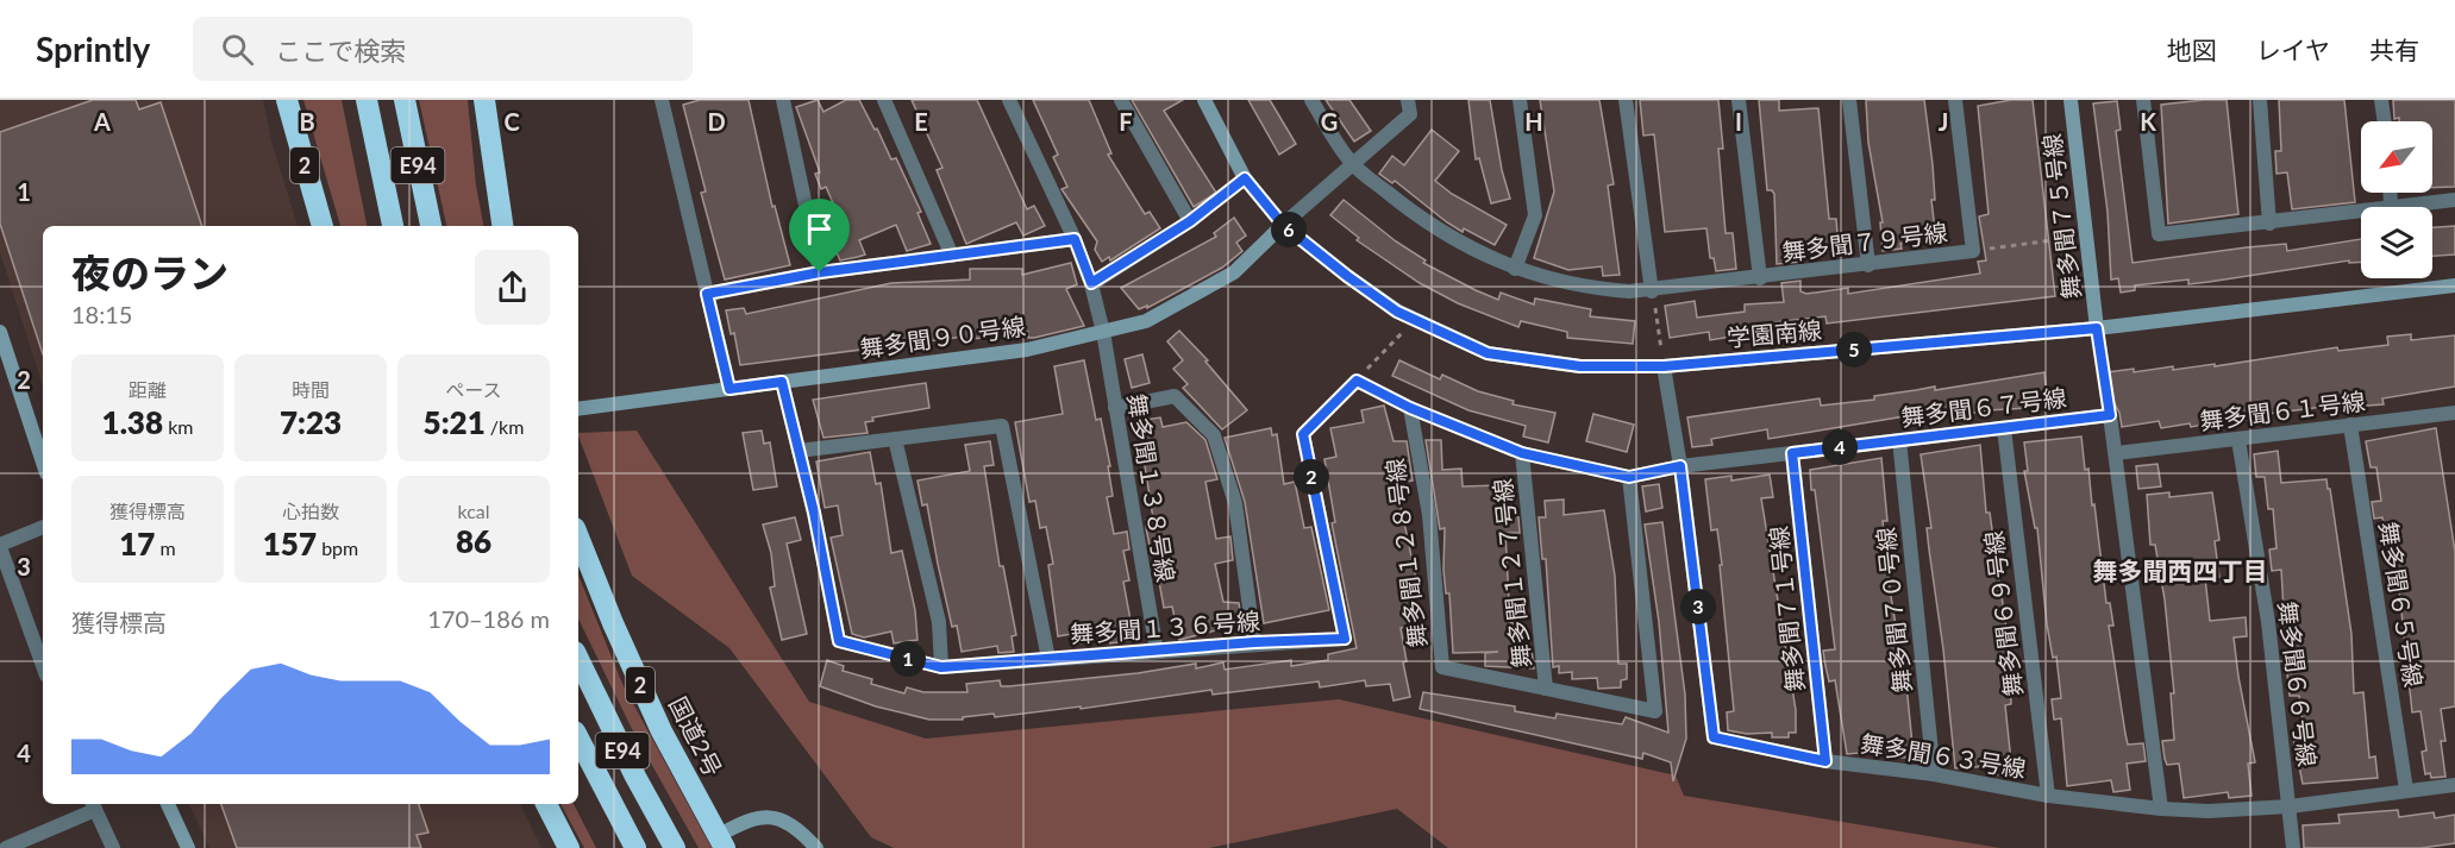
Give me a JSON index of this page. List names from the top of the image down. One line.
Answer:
{"streets":{"highway":["2","E94","国道2号"],"street":["舞多聞７５号線","舞多聞７９号線","学園南線","舞多聞９０号線","舞多聞６７号線","舞多聞６１号線","舞多聞１３８号線","舞多聞１２８号線","舞多聞１２７号線","舞多聞６５号線","舞多聞７１号線","舞多聞７０号線","舞多聞６９号線","舞多聞１３６号線","舞多聞６６号線","舞多聞６３号線"]},"crossings":[["舞多聞７５号線","学園南線"],["学園南線","舞多聞９０号線"],["学園南線","舞多聞６３号線"],["舞多聞９０号線","舞多聞１３８号線"],["舞多聞６７号線","舞多聞１２８号線"],["舞多聞６７号線","舞多聞７１号線"],["舞多聞６７号線","舞多聞７０号線"],["舞多聞６７号線","舞多聞６９号線"],["舞多聞６７号線","舞多聞６３号線"],["舞多聞６１号線","舞多聞６５号線"],["舞多聞６１号線","舞多聞６６号線"],["舞多聞１３８号線","舞多聞１３６号線"],["舞多聞１２８号線","舞多聞１２７号線"],["舞多聞６５号線","舞多聞６３号線"],["舞多聞７１号線","舞多聞６３号線"],["舞多聞７０号線","舞多聞６３号線"],["舞多聞６９号線","舞多聞６３号線"],["舞多聞６６号線","舞多聞６３号線"]],"districts":["舞多聞西四丁目"],"north":"bottom left","page":{"header":"Sprintly","search":"ここで検索","nav":["地図","レイヤ","共有"],"pins":["6","5","4","2","3","1"],"heading":["夜のラン","18:15"],"stats":[["距離","1.38 km"],["時間","7:23"],["ペース","5:21 /km"],["獲得標高","17 m"],["心拍数","157 bpm"],["kcal","86"]],"chart":["獲得標高","170–186 m"]},"grid":{"columns":["A","B","C","D","E","F","G","H","I","J","K"],"rows":["1","2","3","4"]}}
